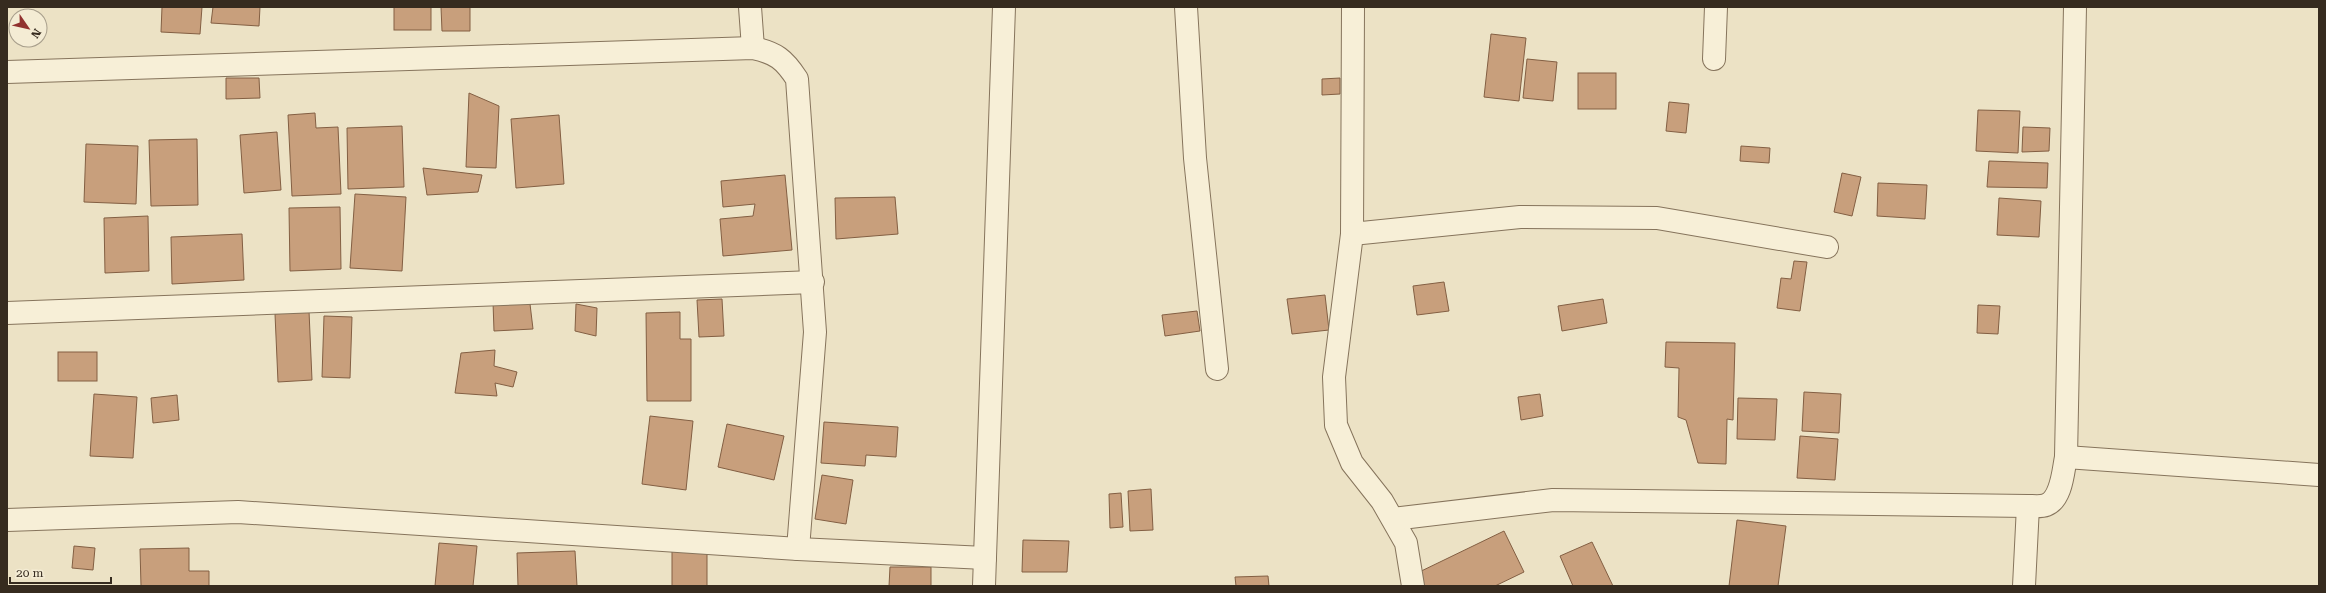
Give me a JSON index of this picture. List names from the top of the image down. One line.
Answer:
{"scale_bar":"20 m","north":"bottom right"}
